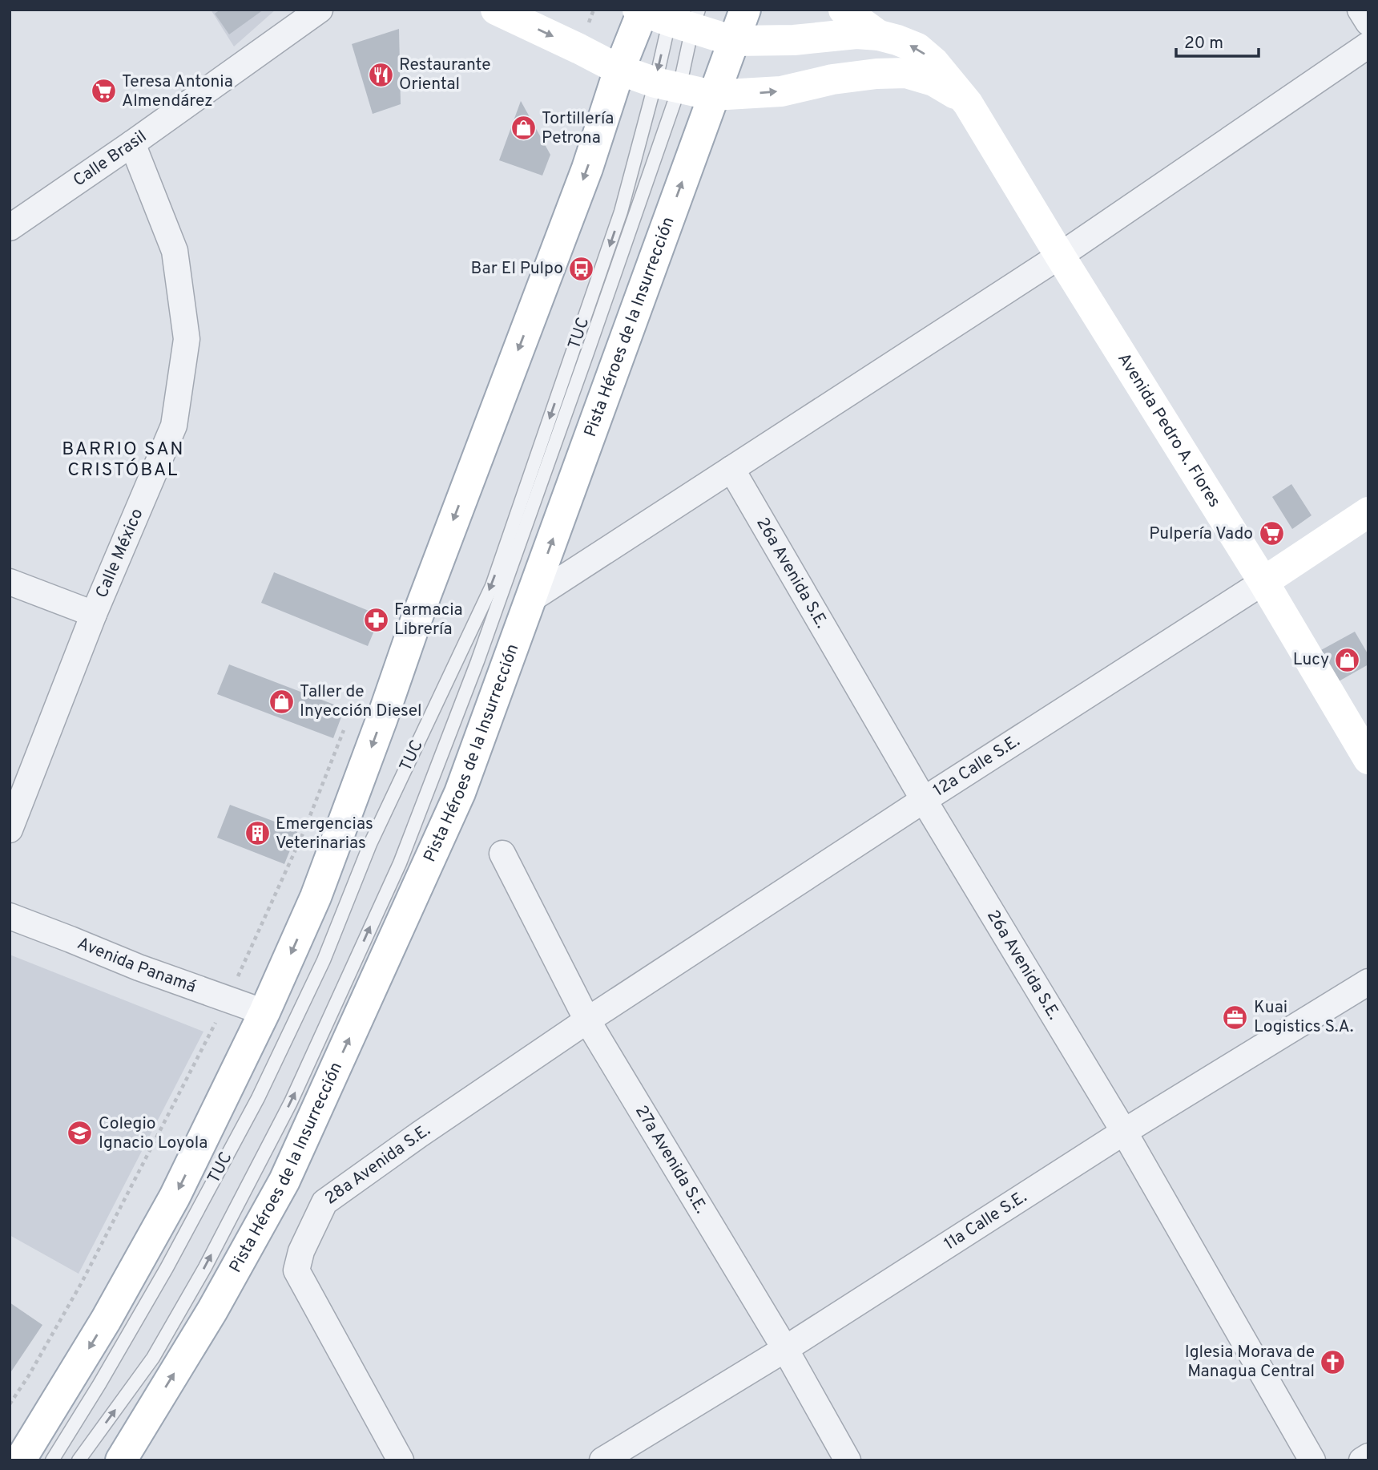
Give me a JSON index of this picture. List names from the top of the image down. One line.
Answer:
{"streets":{"main road":["Pista Héroes de la Insurrección","Avenida Pedro A. Flores","12a Calle S.E."],"street":["Calle Brasil","Calle México","26a Avenida S.E.","Avenida Panamá","27a Avenida S.E.","28a Avenida S.E.","11a Calle S.E."],"lane":["TUC"]},"crossings":[["Calle Brasil","Calle México"],["Avenida Pedro A. Flores","12a Calle S.E."],["26a Avenida S.E.","12a Calle S.E."],["26a Avenida S.E.","11a Calle S.E."],["12a Calle S.E.","27a Avenida S.E."],["12a Calle S.E.","28a Avenida S.E."],["27a Avenida S.E.","28a Avenida S.E."],["27a Avenida S.E.","11a Calle S.E."]],"districts":["BARRIO SAN CRISTÓBAL"],"places":{"restaurant":["Restaurante Oriental"],"supermarket":["Teresa Antonia Almendárez","Pulpería Vado"],"shop":["Tortillería Petrona","Lucy","Taller de Inyección Diesel"],"bus stop":["Bar El Pulpo"],"pharmacy":["Farmacia Librería"],"building":["Emergencias Veterinarias"],"office":["Kuai Logistics S.A."],"school or university":["Colegio Ignacio Loyola"],"church":["Iglesia Morava de Managua Central"]},"scale_bar":"20 m"}
